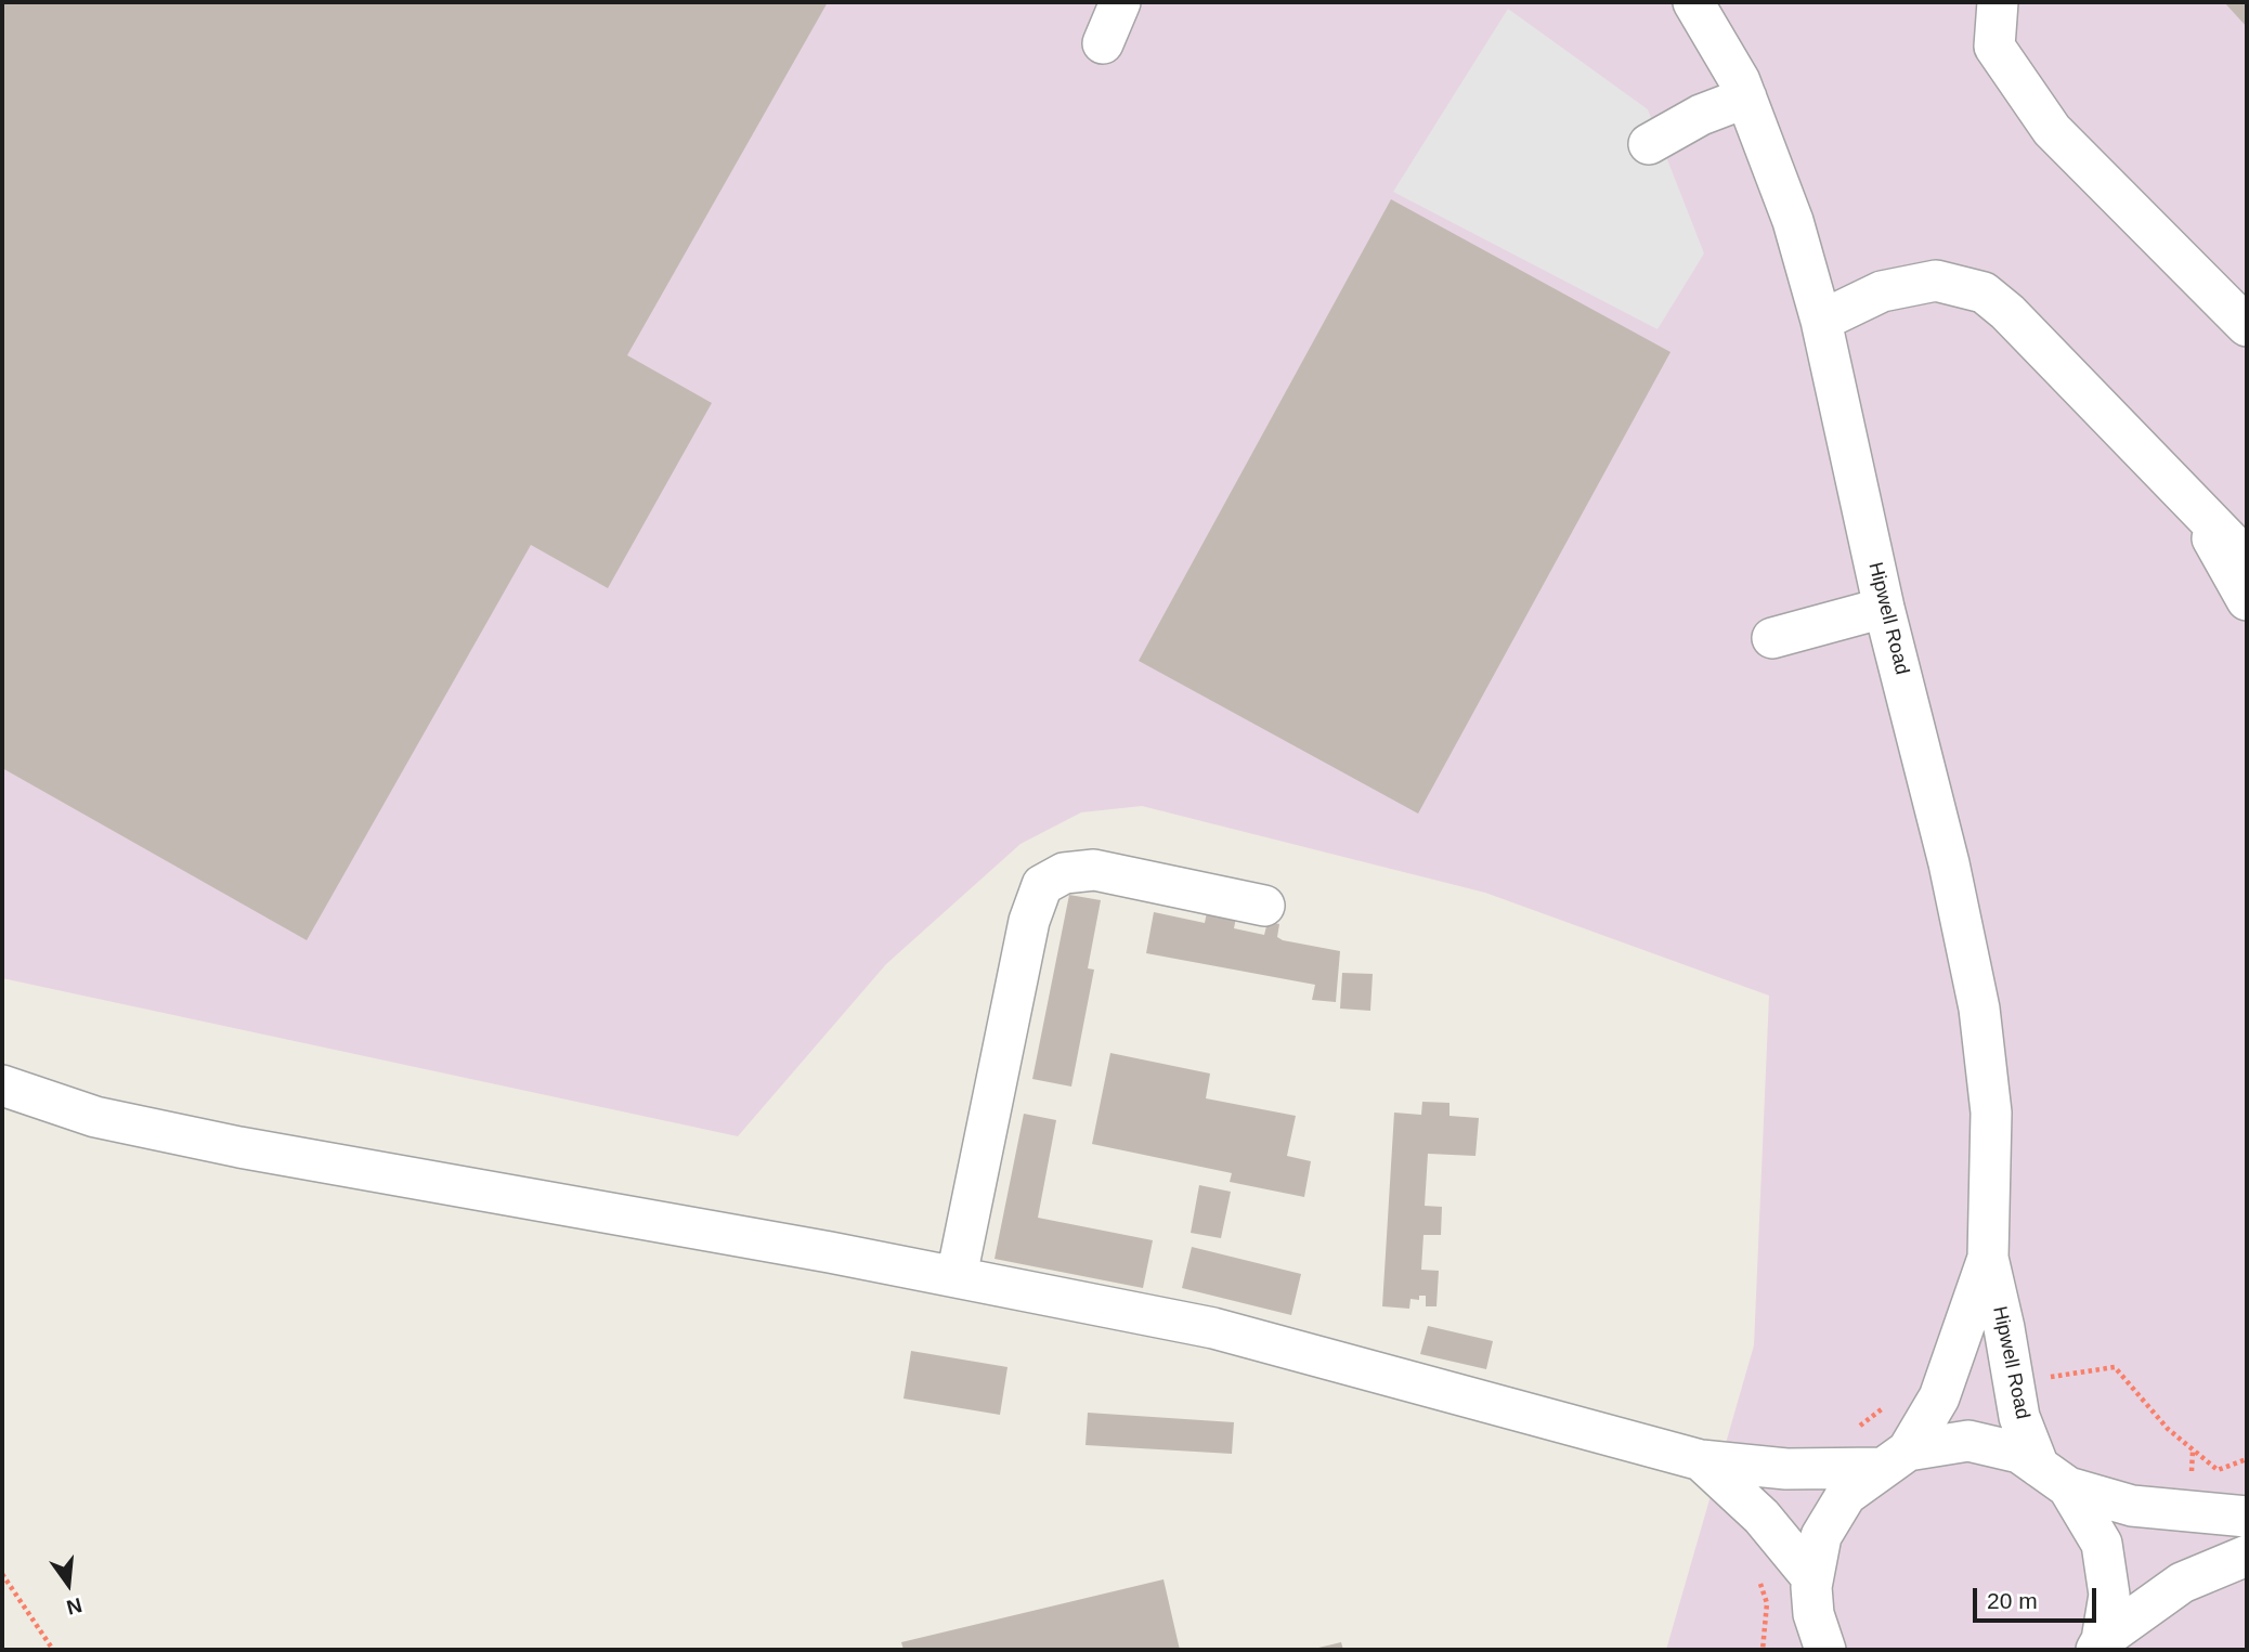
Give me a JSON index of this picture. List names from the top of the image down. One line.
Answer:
{"streets":{"street":["Hipwell Road"]},"scale_bar":"20 m","north":"bottom"}
